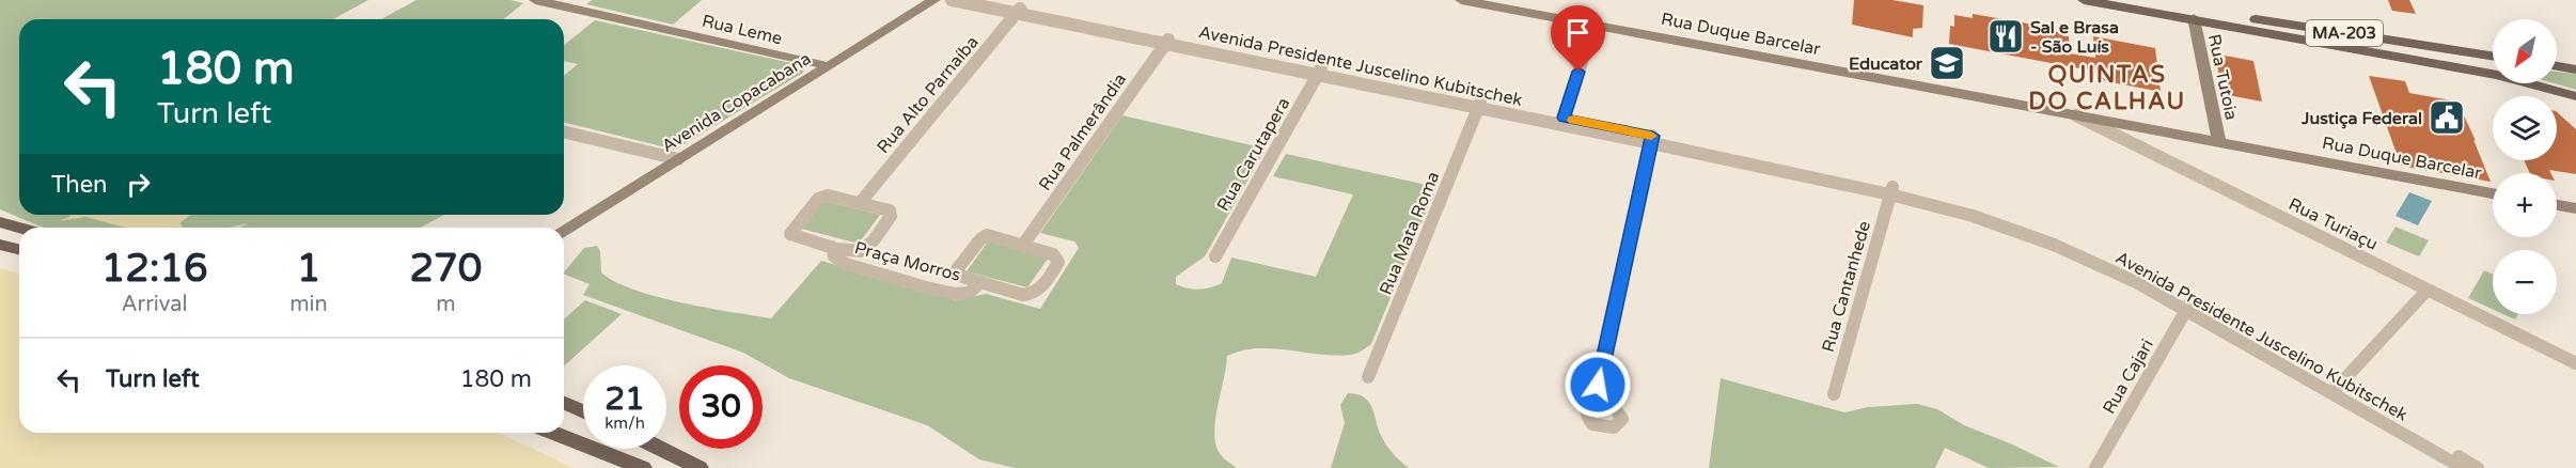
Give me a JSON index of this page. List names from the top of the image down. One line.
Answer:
{"streets":{"main road":["MA-203"],"street":["Rua Leme","Rua Duque Barcelar","Avenida Presidente Juscelino Kubitschek","Rua Tutoia","Rua Alto Parnaíba","Avenida Copacabana","Rua Palmerândia","Rua Carutapera","Rua Turiaçu","Rua Mata Roma","Praça Morros","Rua Cantanhede","Rua Cajari"]},"crossings":[["Rua Leme","Avenida Copacabana"],["Rua Duque Barcelar","Rua Tutoia"],["Rua Duque Barcelar","Rua Turiaçu"],["MA-203","Rua Tutoia"],["Avenida Presidente Juscelino Kubitschek","Rua Alto Parnaíba"],["Avenida Presidente Juscelino Kubitschek","Rua Palmerândia"],["Avenida Presidente Juscelino Kubitschek","Rua Carutapera"],["Avenida Presidente Juscelino Kubitschek","Rua Mata Roma"],["Avenida Presidente Juscelino Kubitschek","Rua Cantanhede"],["Avenida Presidente Juscelino Kubitschek","Rua Cajari"]],"districts":["QUINTAS DO CALHAU"],"places":{"restaurant":["Sal e Brasa - São Luís"],"school or university":["Educator"],"public building":["Justiça Federal"]},"north":"bottom left","page":{"map_buttons":["+","−"],"turn":["180 m","Turn left"],"then":"Then","eta":["12:16","Arrival","1","min","270","m"],"list":[{"name":"Turn left","value":"180 m"}],"speed":"21 km/h","limit":"30"}}
